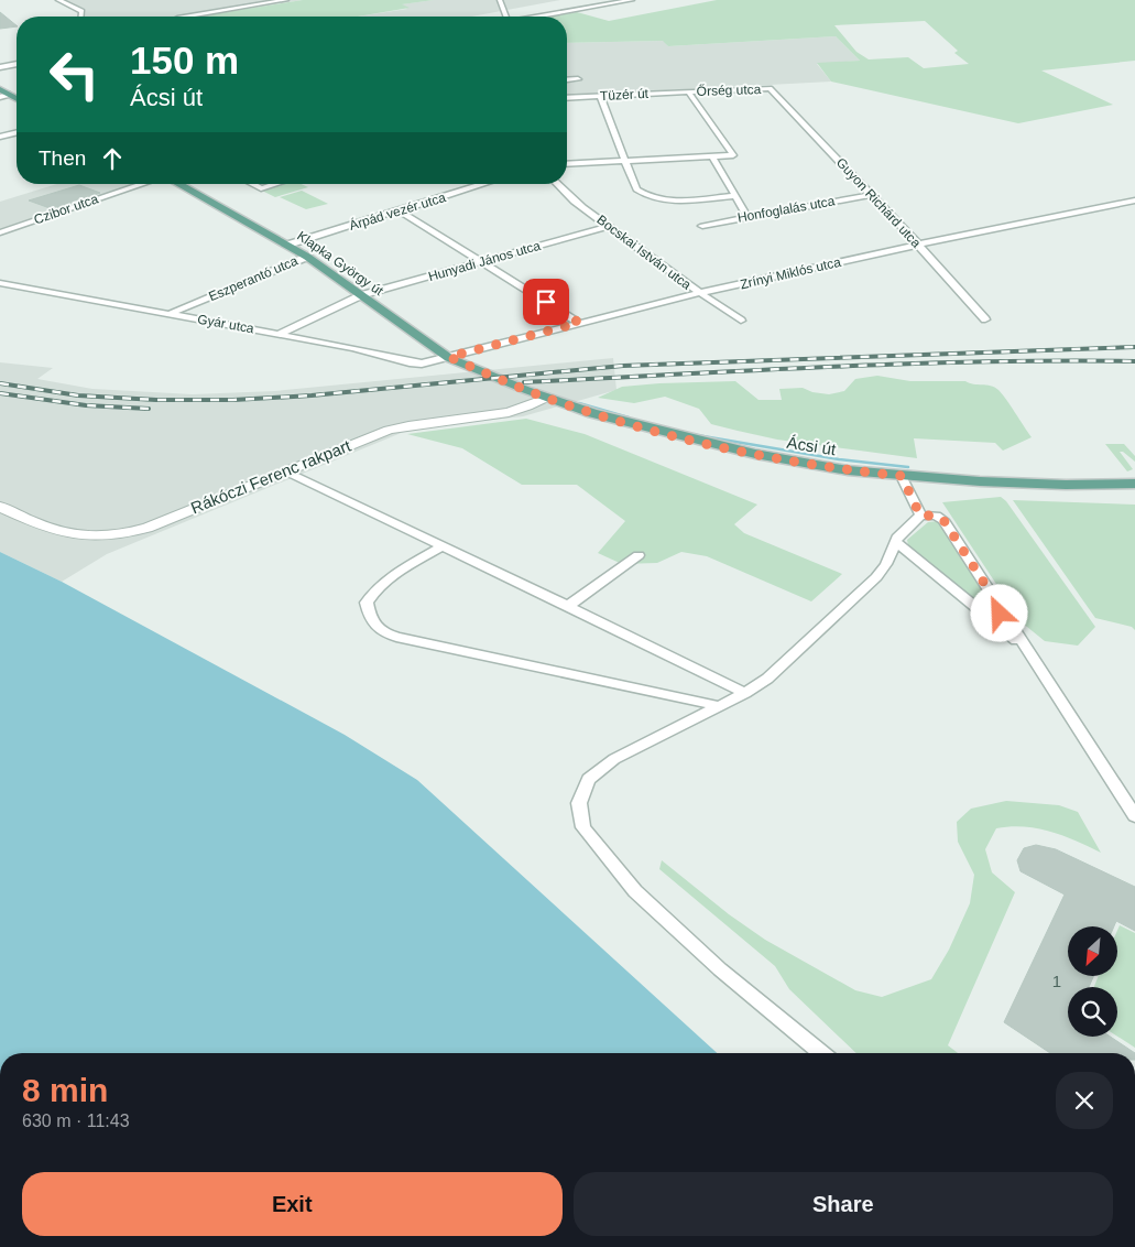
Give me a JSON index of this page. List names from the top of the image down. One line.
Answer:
{"streets":{"main road":["Klapka György út","Ácsi út"],"street":["Őrség utca","Tüzér út","Guyon Richárd utca","Czibor utca","Honfoglalás utca","Árpád vezér utca","Bocskai István utca","Hunyadi János utca","Zrínyi Miklós utca","Eszperantó utca","Gyár utca","Rákóczi Ferenc rakpart"]},"crossings":[["Őrség utca","Tüzér út"],["Őrség utca","Guyon Richárd utca"],["Guyon Richárd utca","Honfoglalás utca"],["Guyon Richárd utca","Zrínyi Miklós utca"],["Árpád vezér utca","Klapka György út"],["Bocskai István utca","Hunyadi János utca"],["Bocskai István utca","Zrínyi Miklós utca"],["Hunyadi János utca","Klapka György út"],["Hunyadi János utca","Gyár utca"],["Klapka György út","Zrínyi Miklós utca"],["Klapka György út","Eszperantó utca"],["Klapka György út","Gyár utca"],["Klapka György út","Ácsi út"],["Zrínyi Miklós utca","Gyár utca"],["Eszperantó utca","Gyár utca"],["Ácsi út","Rákóczi Ferenc rakpart"]],"house_numbers":["1"],"north":"bottom left","page":{"turn":["150 m","Ácsi út"],"then":"Then","heading":["8 min","630 m · 11:43"],"buttons":["Exit","Share"]}}
